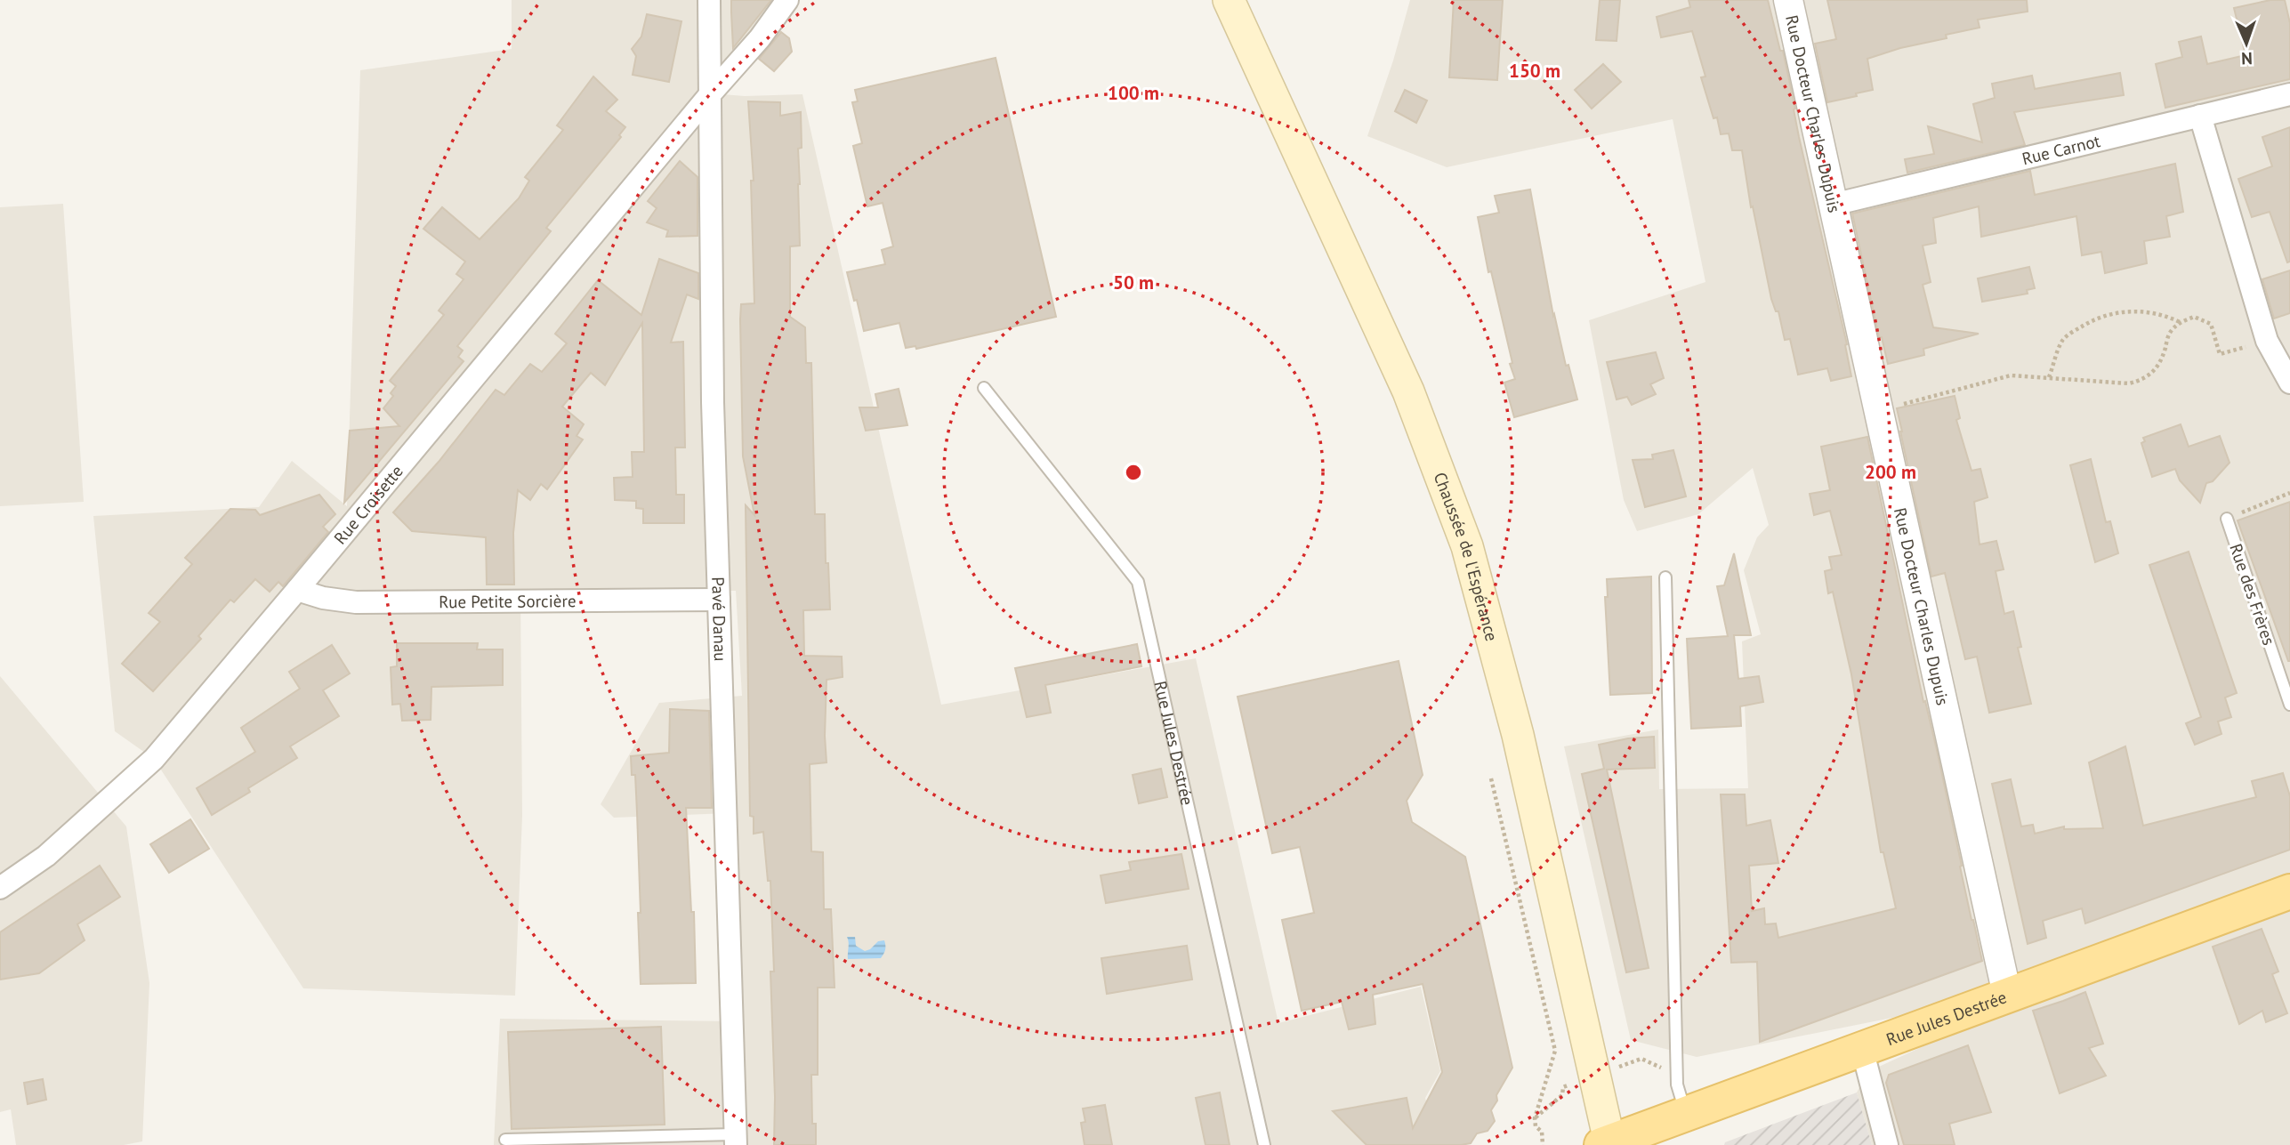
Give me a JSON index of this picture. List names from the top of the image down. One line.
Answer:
{"streets":{"main road":["Chaussée de l'Espérance","Rue Jules Destrée"],"street":["Rue Docteur Charles Dupuis","Rue Carnot","Rue Croisette","Rue Petite Sorcière","Pavé Danau"],"lane":["Rue des Frères"]},"crossings":[["Rue Docteur Charles Dupuis","Rue Carnot"],["Rue Docteur Charles Dupuis","Rue Jules Destrée"],["Rue Croisette","Rue Petite Sorcière"],["Rue Croisette","Pavé Danau"],["Chaussée de l'Espérance","Rue Jules Destrée"],["Rue Petite Sorcière","Pavé Danau"]],"north":"bottom","rings":["150 m","100 m","50 m","200 m"]}
